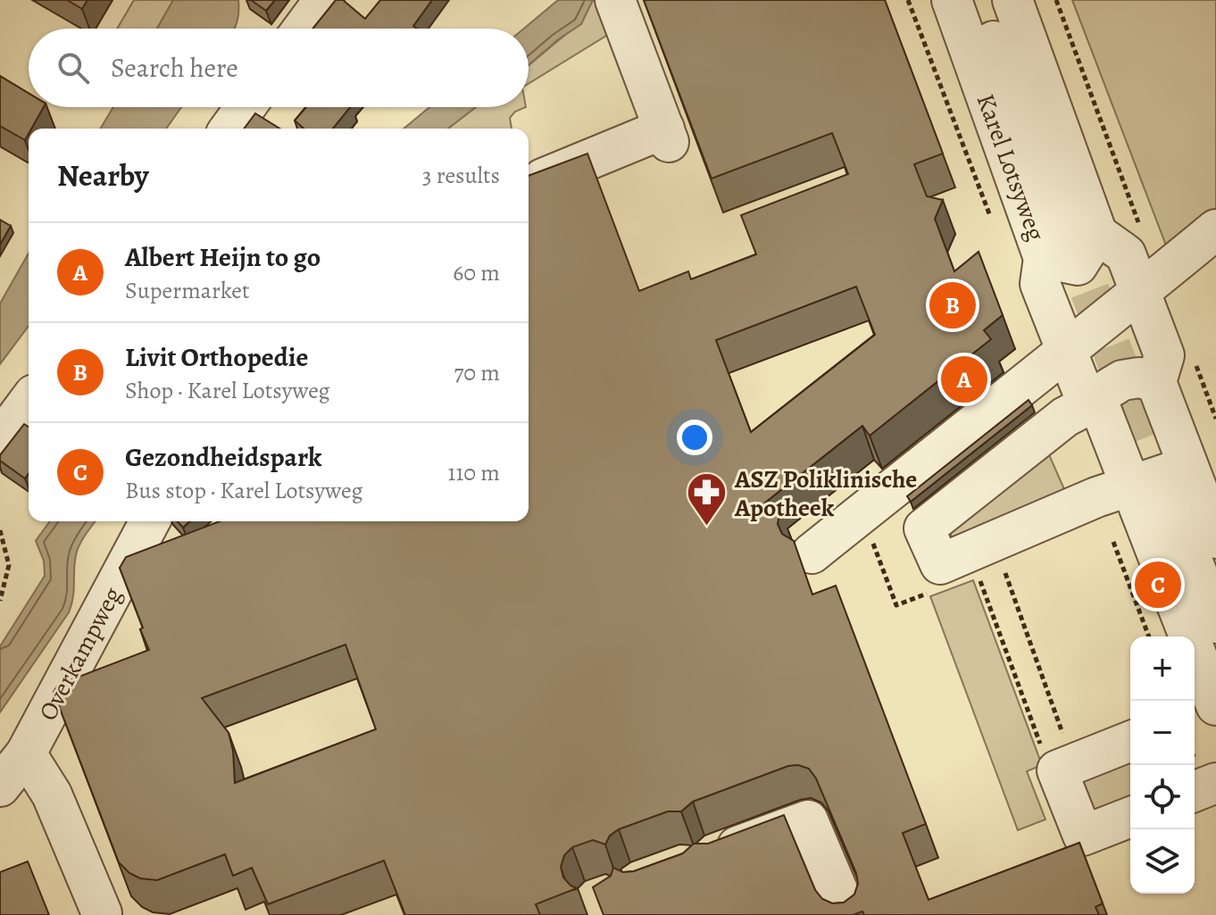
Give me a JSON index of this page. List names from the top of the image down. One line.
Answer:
{"streets":{"street":["Karel Lotsyweg","Overkampweg"]},"places":{"pharmacy":["ASZ Poliklinische Apotheek"]},"page":{"search":"Search here","heading":["Nearby","3 results"],"list":[{"mark":"A","name":"Albert Heijn to go","note":"Supermarket","value":"60 m"},{"mark":"B","name":"Livit Orthopedie","note":"Shop · Karel Lotsyweg","value":"70 m"},{"mark":"C","name":"Gezondheidspark","note":"Bus stop · Karel Lotsyweg","value":"110 m"}],"pins":["B","A","C"],"map_buttons":["+","−"]}}
